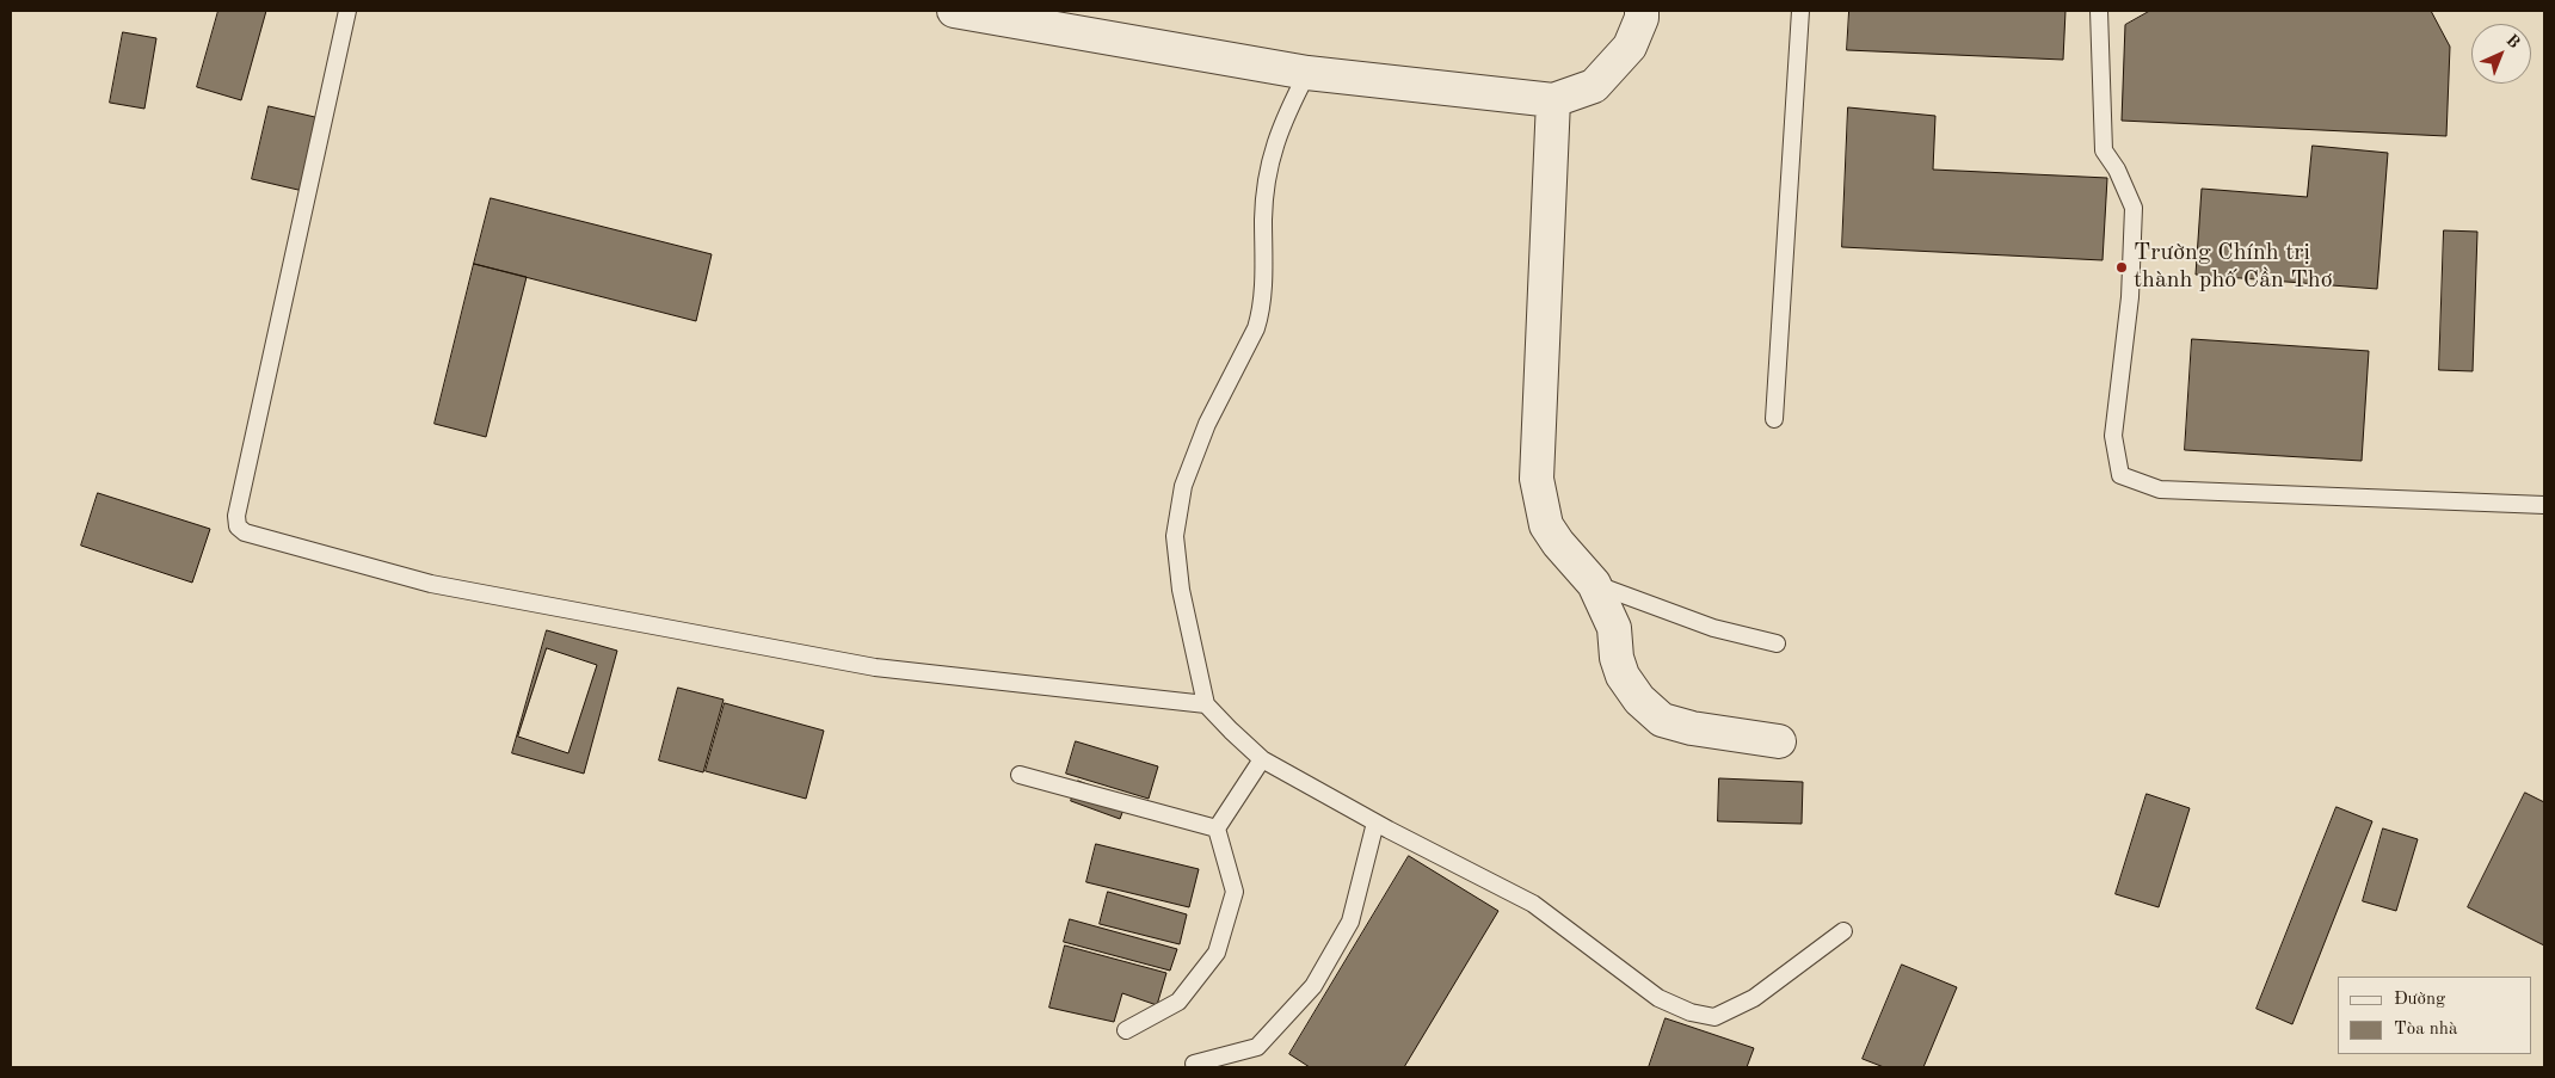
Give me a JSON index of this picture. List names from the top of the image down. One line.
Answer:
{"places":["Trường Chính trị thành phố Cần Thơ"],"legend":["Đường","Tòa nhà"],"north":"top right"}
